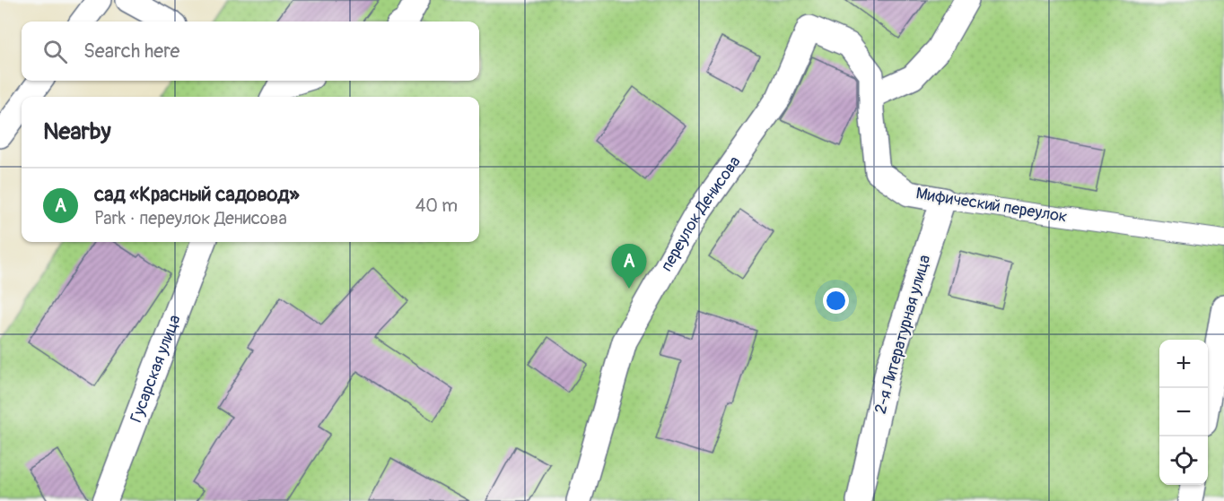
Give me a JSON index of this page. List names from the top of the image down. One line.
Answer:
{"streets":{"street":["Мифический переулок","переулок Денисова","2-я Литературная улица","Гусарская улица"]},"crossings":[["Мифический переулок","переулок Денисова"],["Мифический переулок","2-я Литературная улица"]],"page":{"search":"Search here","heading":"Nearby","list":[{"mark":"A","name":"сад «Красный садовод»","note":"Park · переулок Денисова","value":"40 m"}],"pins":"A","map_buttons":["+","−"]}}
